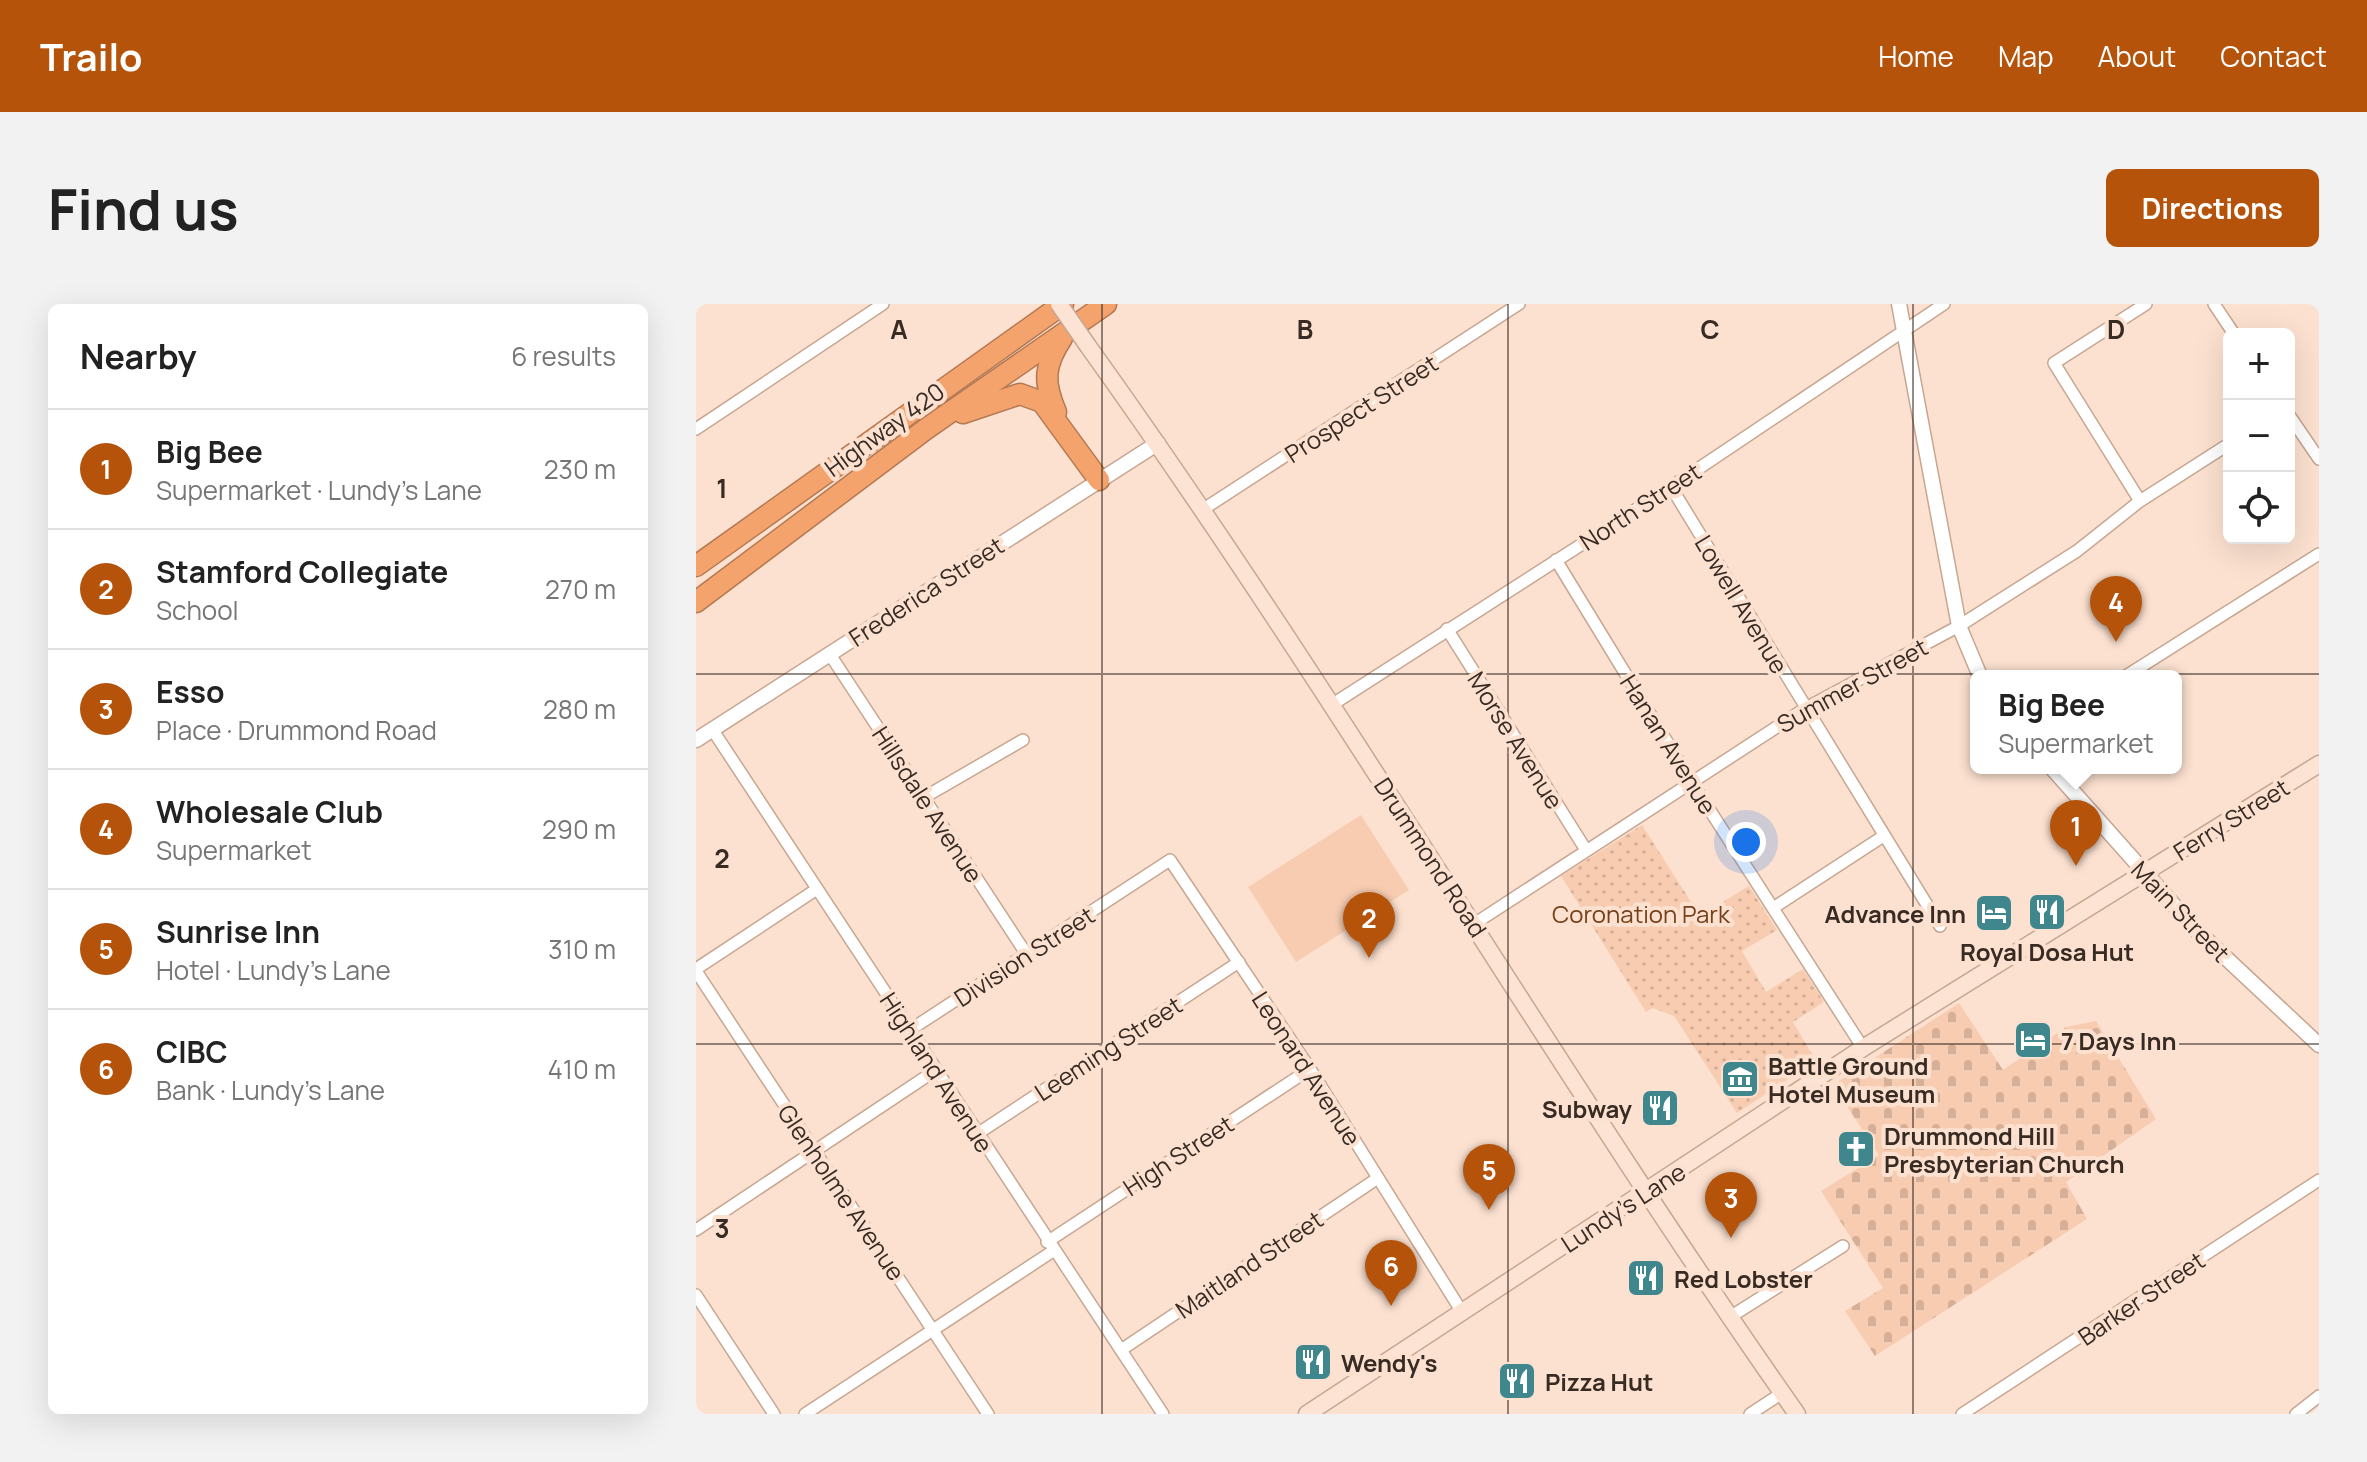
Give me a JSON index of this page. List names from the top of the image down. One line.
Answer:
{"streets":{"highway":["Highway 420"],"main road":["Ferry Street","Drummond Road","Lundy's Lane"],"street":["Prospect Street","North Street","Frederica Street","Lowell Avenue","Summer Street","Morse Avenue","Hanan Avenue","Hillsdale Avenue","Main Street","Division Street","Leeming Street","Leonard Avenue","Highland Avenue","High Street","Glenholme Avenue","Maitland Street","Barker Street"]},"crossings":[["Prospect Street","Drummond Road"],["Highway 420","Drummond Road"],["North Street","Lowell Avenue"],["North Street","Morse Avenue"],["North Street","Hanan Avenue"],["North Street","Drummond Road"],["Frederica Street","Hillsdale Avenue"],["Frederica Street","Drummond Road"],["Frederica Street","Highland Avenue"],["Lowell Avenue","Summer Street"],["Summer Street","Morse Avenue"],["Summer Street","Hanan Avenue"],["Summer Street","Drummond Road"],["Hanan Avenue","Lundy's Lane"],["Hillsdale Avenue","Division Street"],["Ferry Street","Main Street"],["Ferry Street","Lundy's Lane"],["Drummond Road","Lundy's Lane"],["Main Street","Lundy's Lane"],["Division Street","Leonard Avenue"],["Division Street","Highland Avenue"],["Leeming Street","Leonard Avenue"],["Leeming Street","Highland Avenue"],["Leonard Avenue","High Street"],["Leonard Avenue","Lundy's Lane"],["Leonard Avenue","Maitland Street"],["Highland Avenue","High Street"],["Highland Avenue","Maitland Street"],["High Street","Glenholme Avenue"]],"parks":["Coronation Park"],"places":{"restaurant":["Royal Dosa Hut","Subway","Red Lobster","Wendy's","Pizza Hut"],"hotel":["Advance Inn","7 Days Inn"],"museum":["Battle Ground Hotel Museum"],"church":["Drummond Hill Presbyterian Church"]},"page":{"header":"Trailo","nav":["Home","Map","About","Contact"],"buttons":"Directions","title":"Find us","heading":["Nearby","6 results"],"map_buttons":["+","−"],"list":[{"mark":"1","name":"Big Bee","note":"Supermarket · Lundy's Lane","value":"230 m"},{"mark":"2","name":"Stamford Collegiate","note":"School","value":"270 m"},{"mark":"3","name":"Esso","note":"Place · Drummond Road","value":"280 m"},{"mark":"4","name":"Wholesale Club","note":"Supermarket","value":"290 m"},{"mark":"5","name":"Sunrise Inn","note":"Hotel · Lundy's Lane","value":"310 m"},{"mark":"6","name":"CIBC","note":"Bank · Lundy's Lane","value":"410 m"}],"pins":["4","1","2","5","3","6"],"popup":["Big Bee","Supermarket"]},"grid":{"columns":["A","B","C","D"],"rows":["1","2","3"]}}
